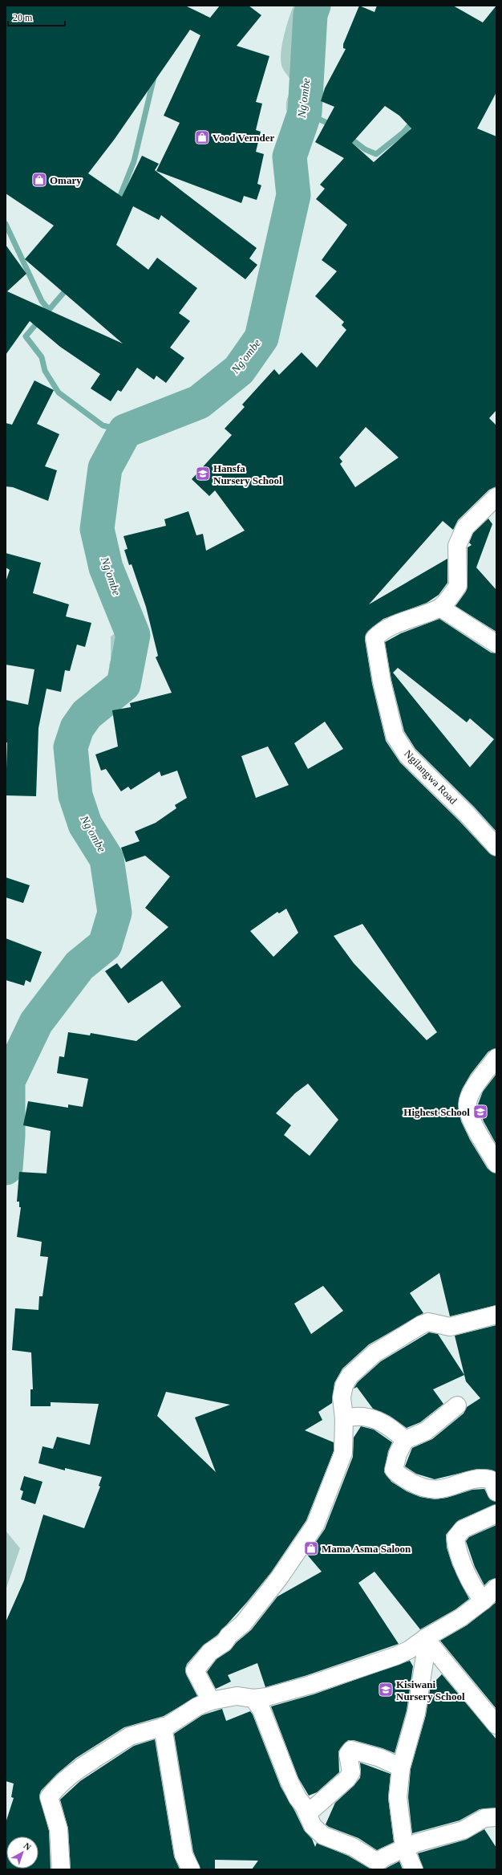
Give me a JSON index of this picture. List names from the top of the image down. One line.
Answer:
{"streets":{"street":["Ngilangwa Road"]},"water":["Ng'ombe"],"places":{"shop":["Vood Vernder","Omary","Mama Asma Saloon"],"school or university":["Hansfa Nursery School","Highest School","Kisiwani Nursery School"]},"scale_bar":"20 m","north":"top right"}
